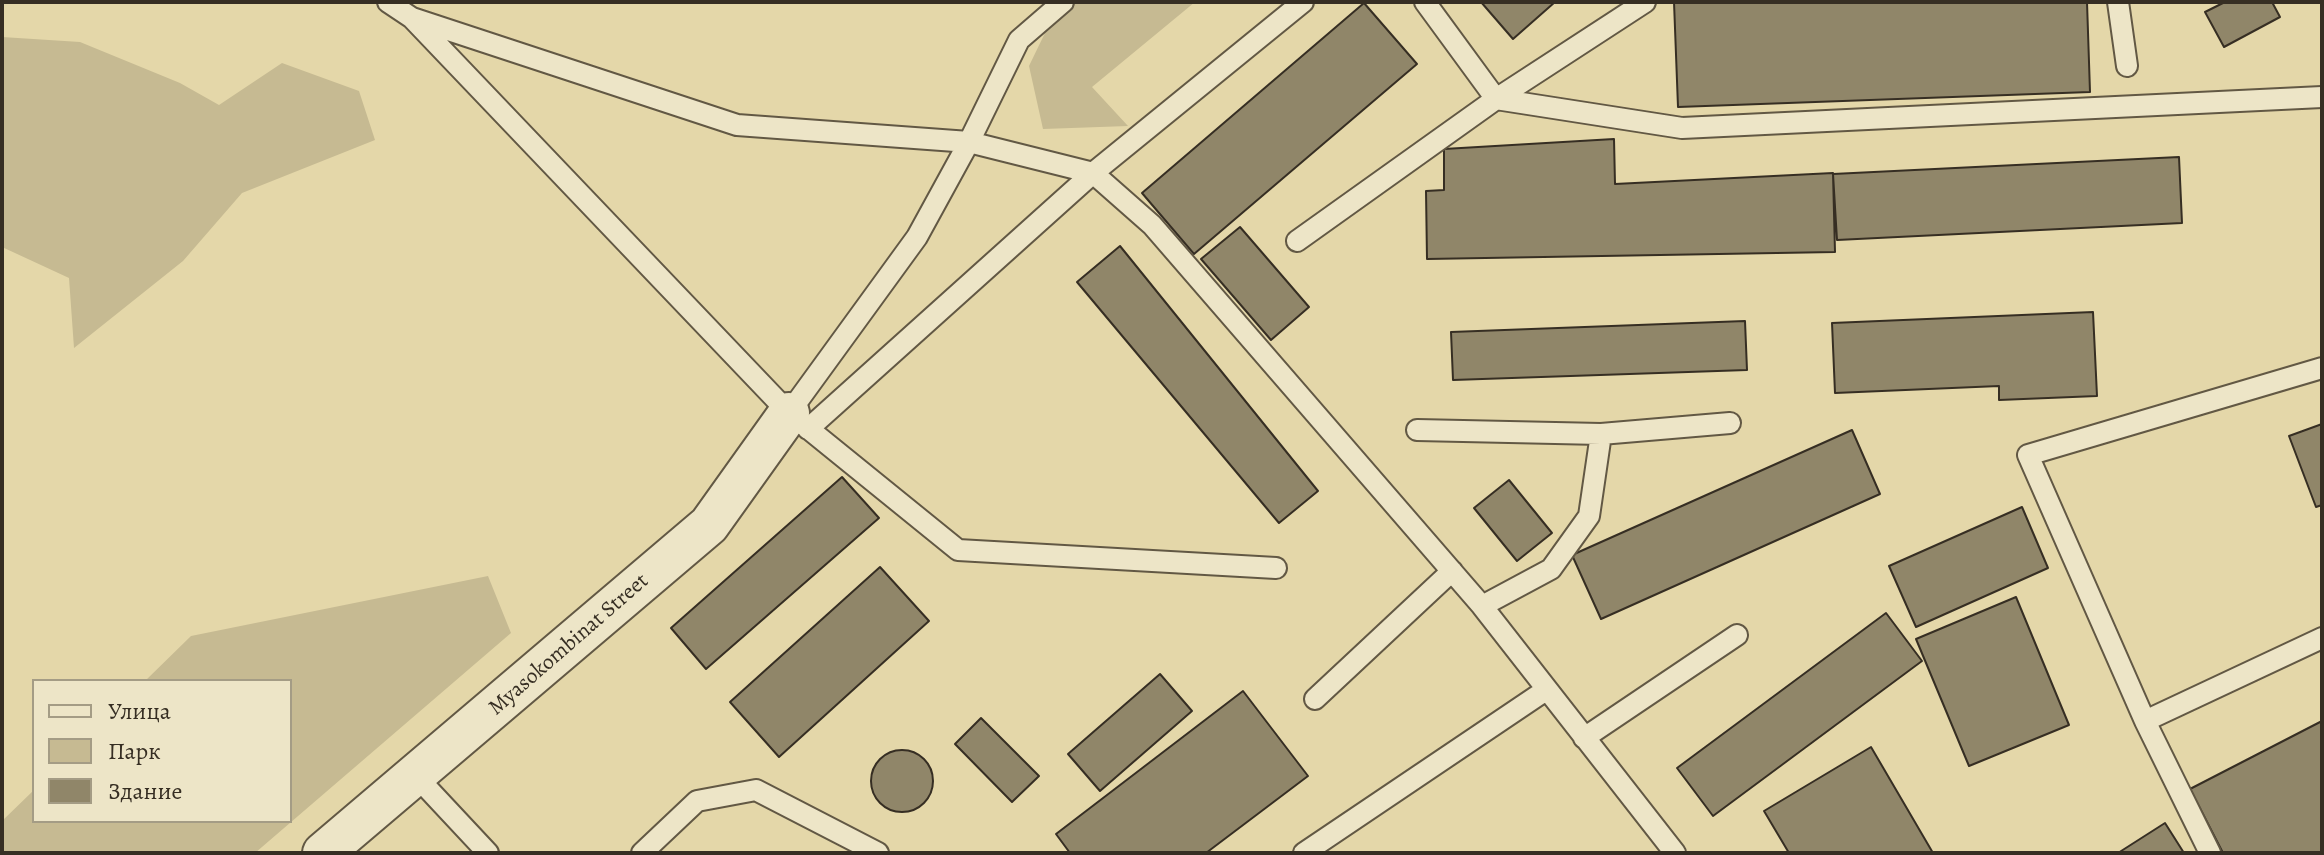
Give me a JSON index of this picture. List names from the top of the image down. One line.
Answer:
{"streets":{"street":["Myasokombinat Street"]},"legend":["Улица","Парк","Здание"]}
